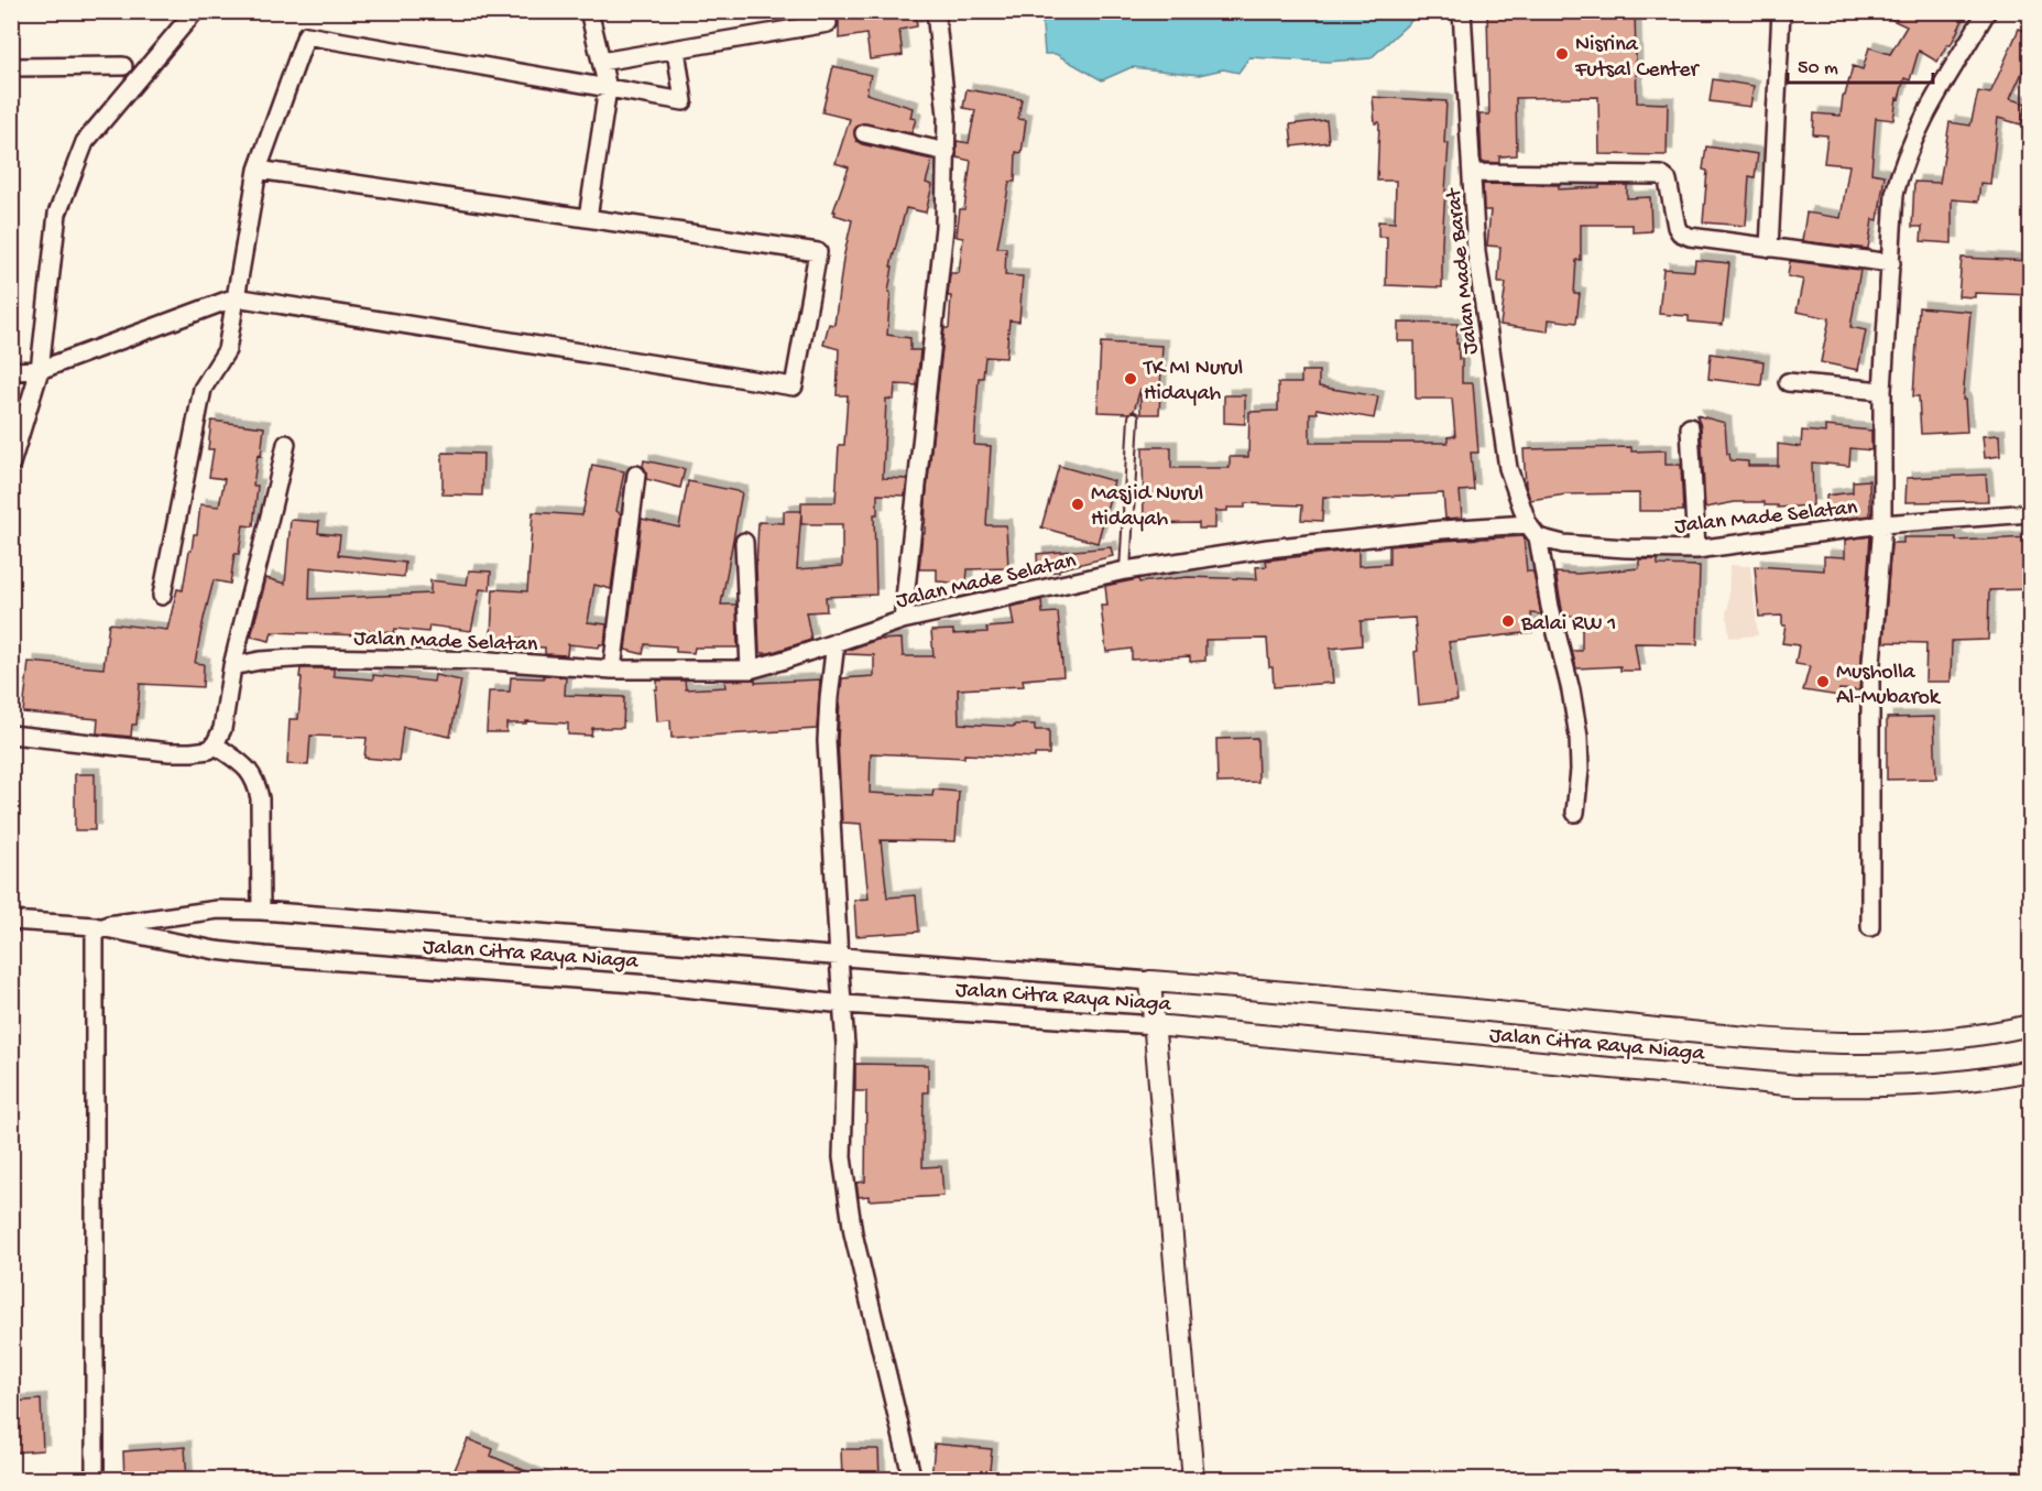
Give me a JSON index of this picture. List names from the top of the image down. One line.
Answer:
{"streets":{"street":["Jalan Made Barat","Jalan Made Selatan","Jalan Citra Raya Niaga"]},"crossings":[["Jalan Made Barat","Jalan Made Selatan"]],"places":["Nisrina Futsal Center","TK MI Nurul Hidayah","Masjid Nurul Hidayah","Balai RW 1","Musholla Al-Mubarok"],"scale_bar":"50 m"}
